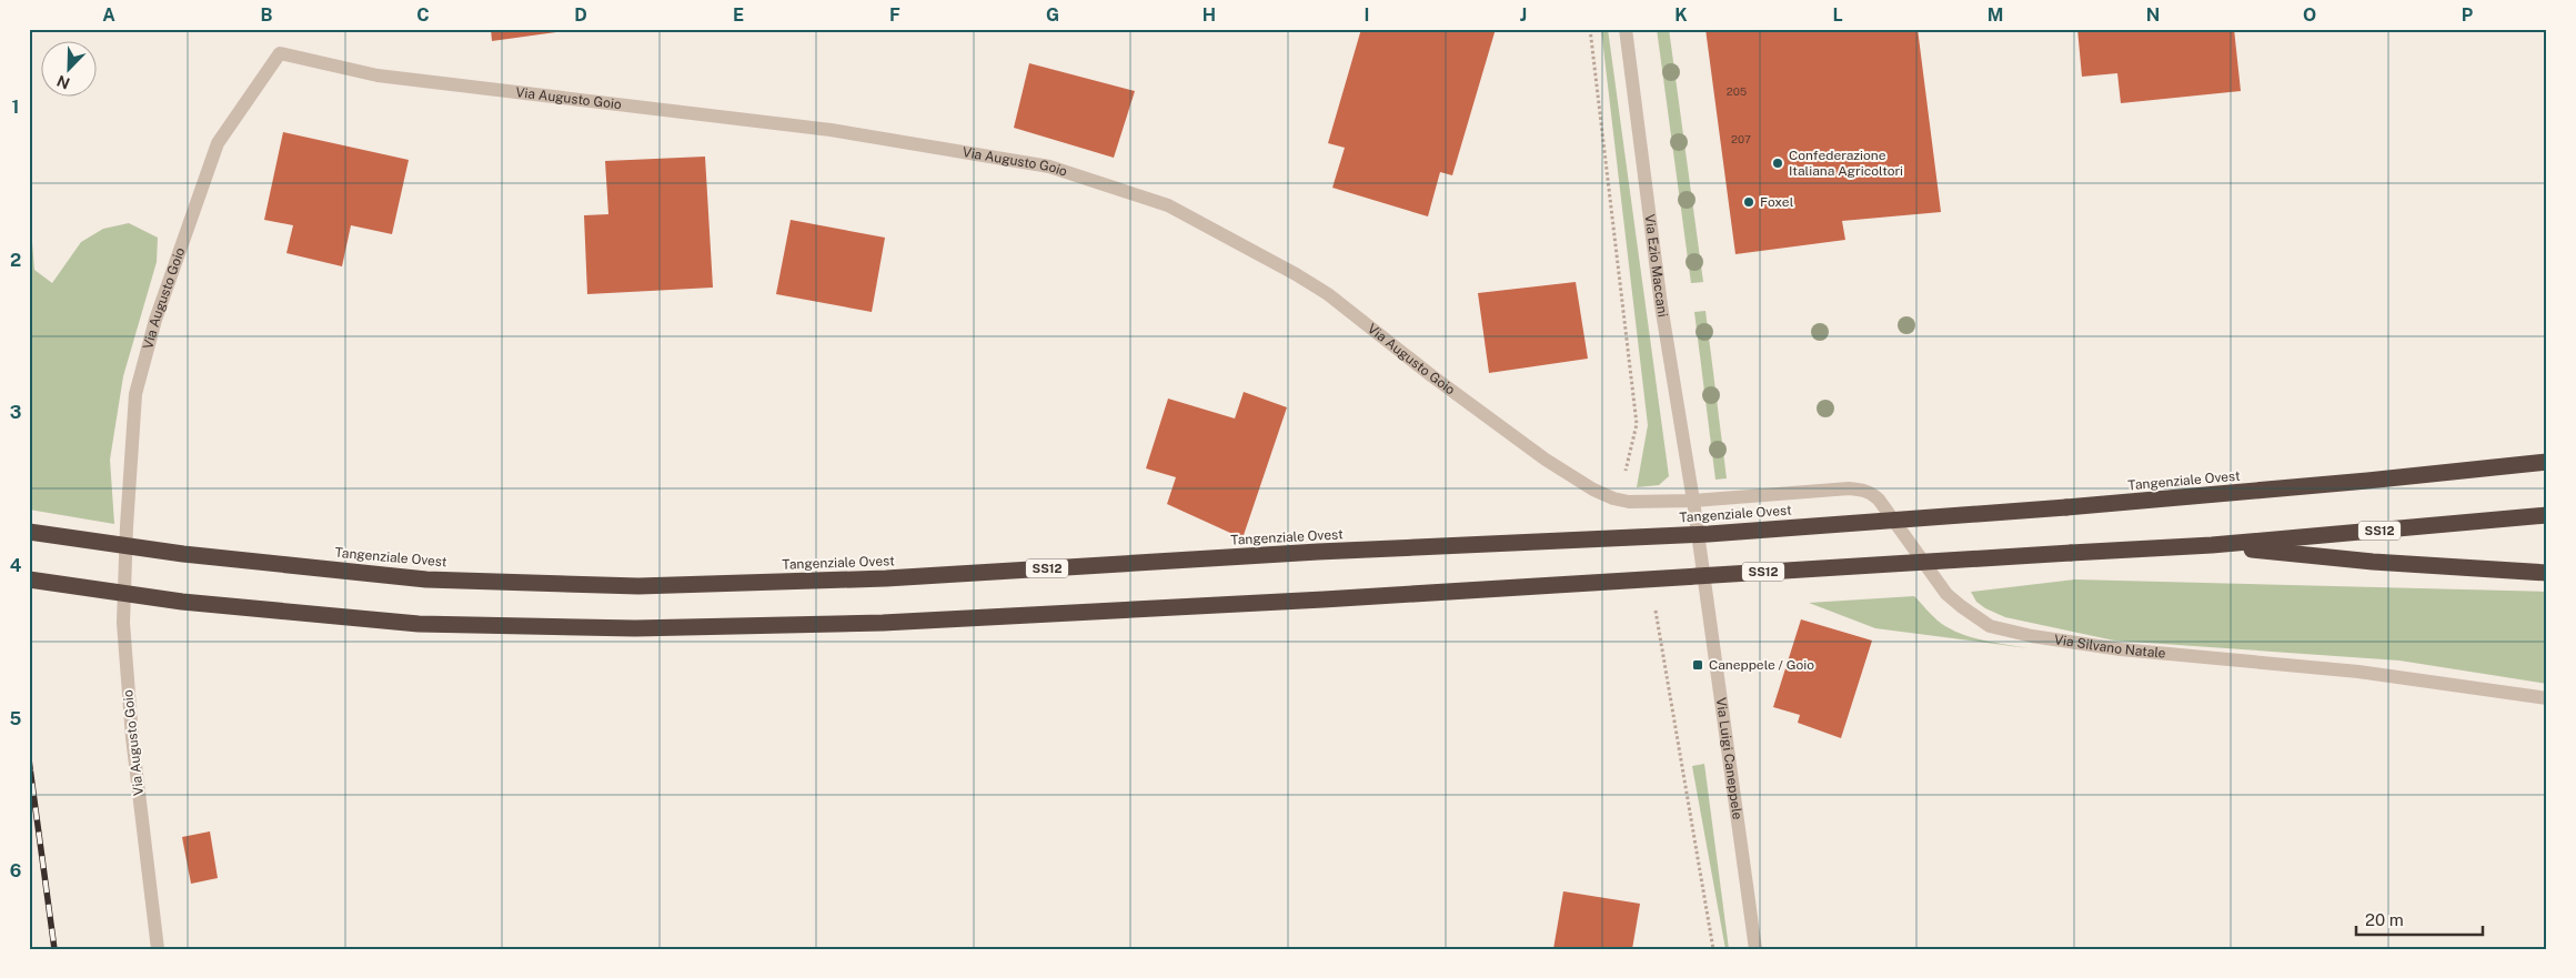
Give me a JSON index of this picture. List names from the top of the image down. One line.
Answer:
{"streets":{"highway":["Tangenziale Ovest","SS12"],"street":["Via Augusto Goio","Via Ezio Maccani","Via Silvano Natale","Via Luigi Caneppele"]},"crossings":[["Via Augusto Goio","Via Ezio Maccani"],["Via Augusto Goio","Via Silvano Natale"],["Via Augusto Goio","Via Luigi Caneppele"],["Via Ezio Maccani","Via Silvano Natale"],["Via Ezio Maccani","Via Luigi Caneppele"],["Via Silvano Natale","Via Luigi Caneppele"]],"places":{"other":["Confederazione Italiana Agricoltori","Foxel"],"transit":["Caneppele / Goio"]},"house_numbers":["205","207"],"scale_bar":"20 m","north":"bottom left","grid":{"columns":["A","B","C","D","E","F","G","H","I","J","K","L","M","N","O","P"],"rows":["1","2","3","4","5","6"]}}
